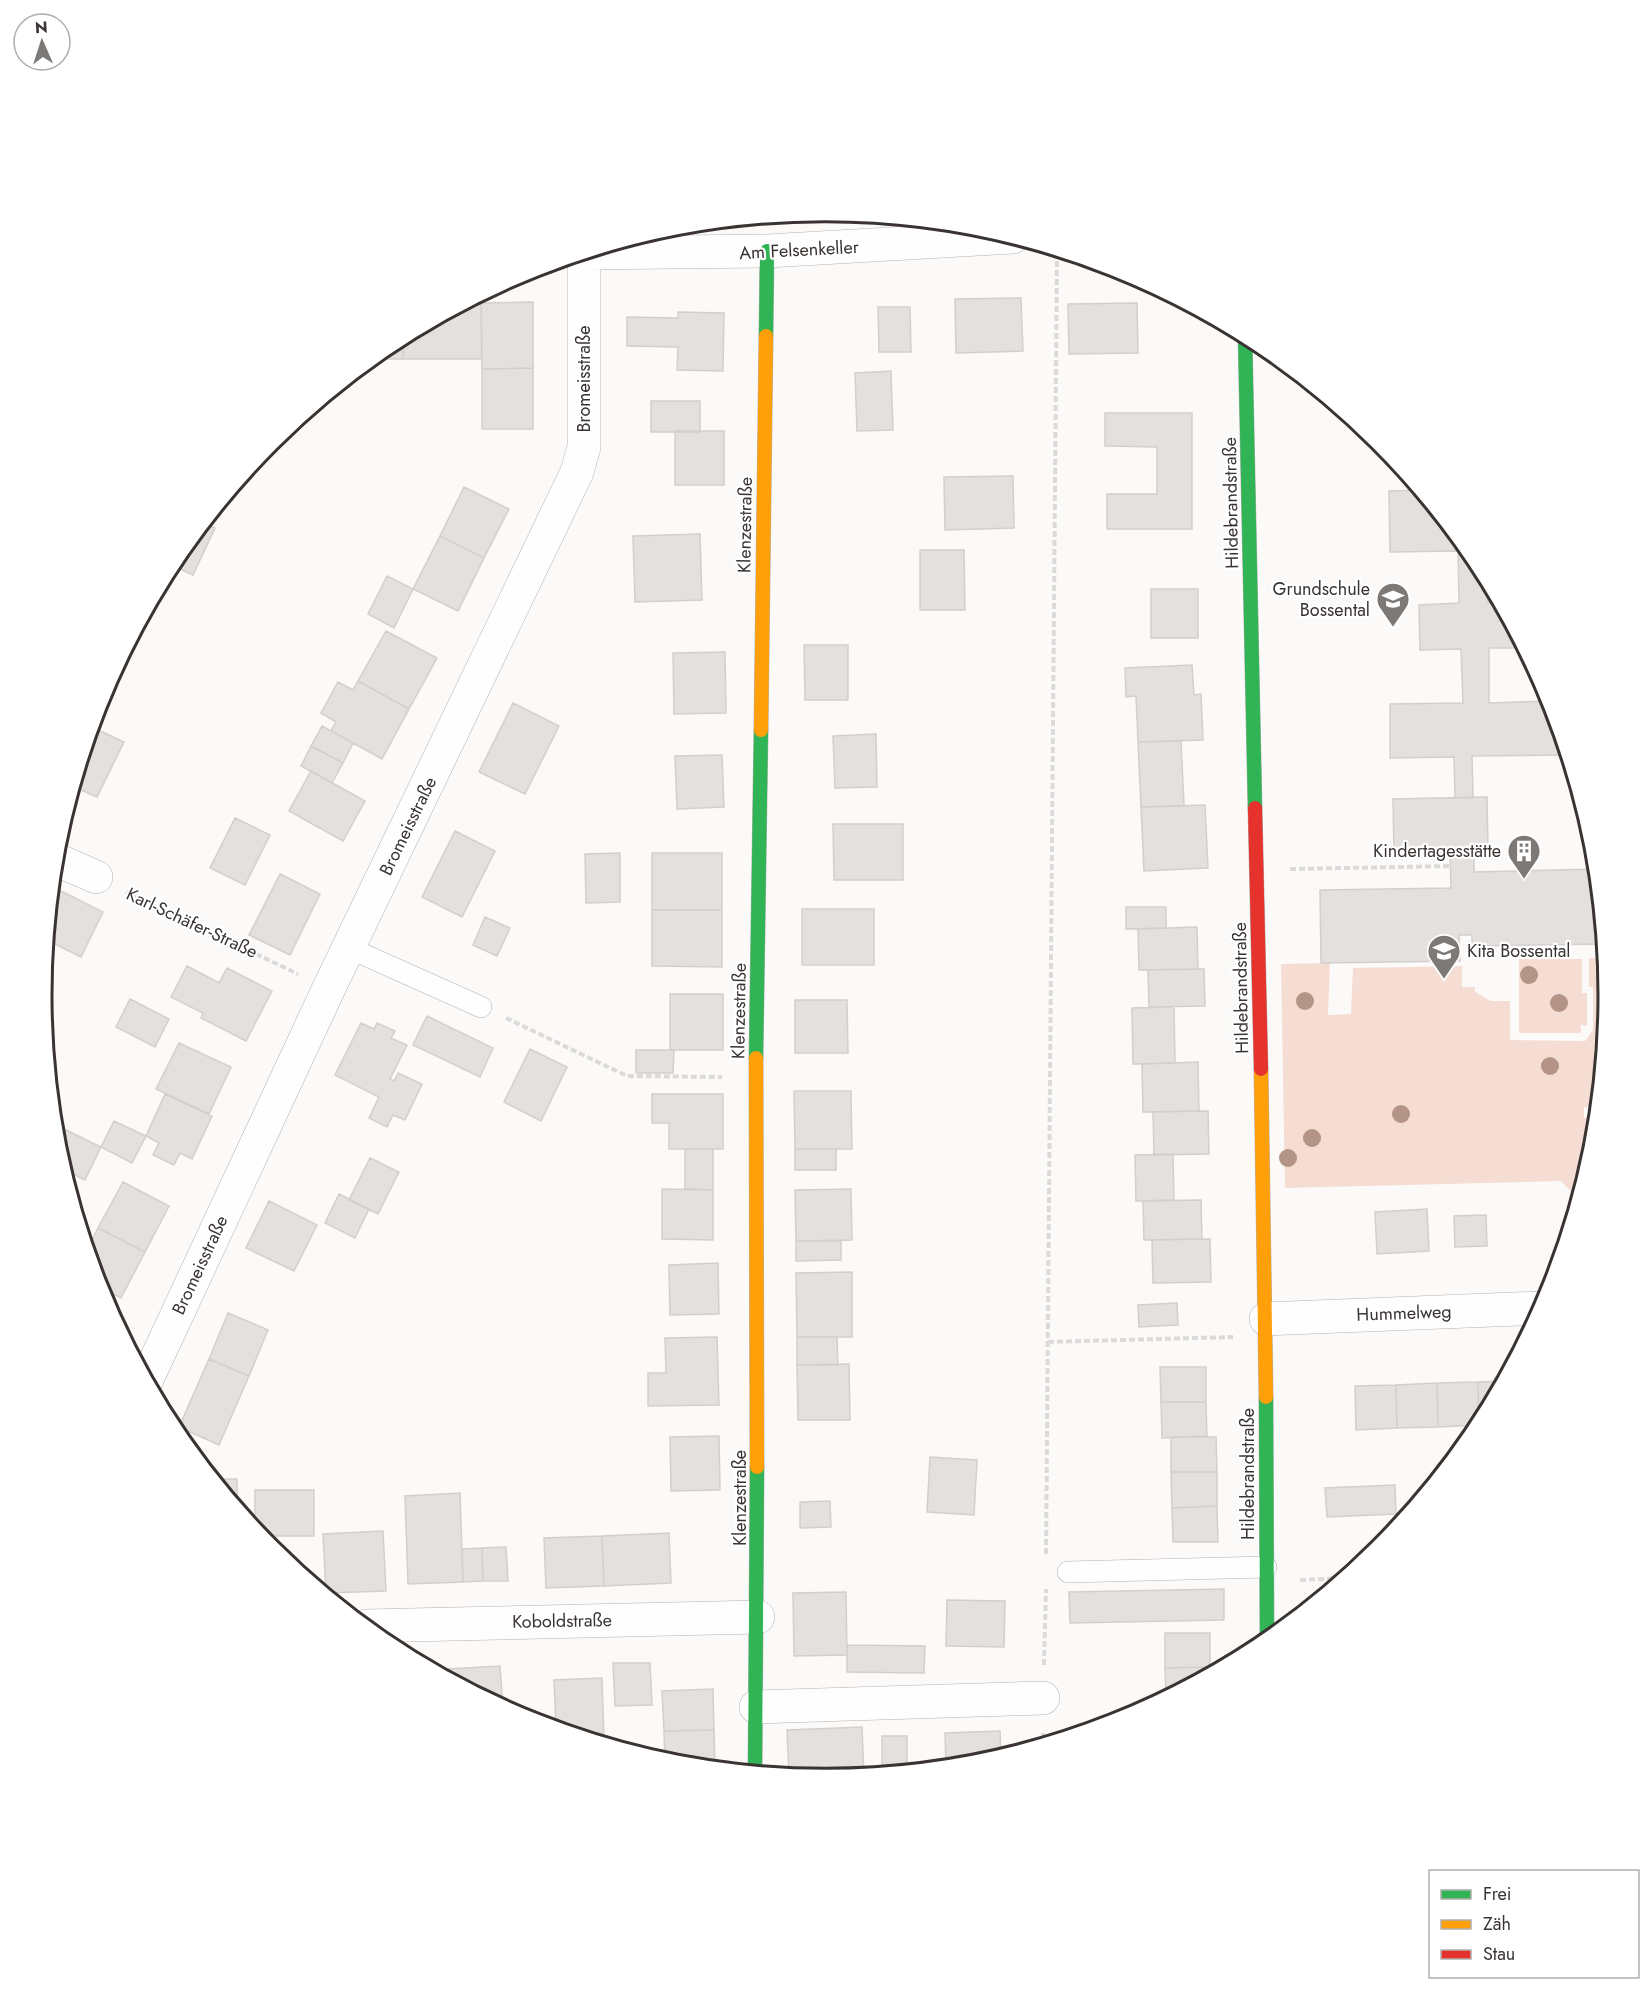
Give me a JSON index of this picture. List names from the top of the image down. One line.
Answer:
{"streets":{"street":["Am Felsenkeller","Bromeisstraße","Hildebrandstraße","Klenzestraße","Hummelweg","Koboldstraße"],"path":["Karl-Schäfer-Straße"]},"crossings":[["Am Felsenkeller","Klenzestraße"],["Bromeisstraße","Karl-Schäfer-Straße"],["Hildebrandstraße","Hummelweg"],["Klenzestraße","Koboldstraße"]],"places":{"school or university":["Grundschule Bossental","Kita Bossental"],"building":["Kindertagesstätte"]},"legend":["Frei","Zäh","Stau"],"north":"top"}
